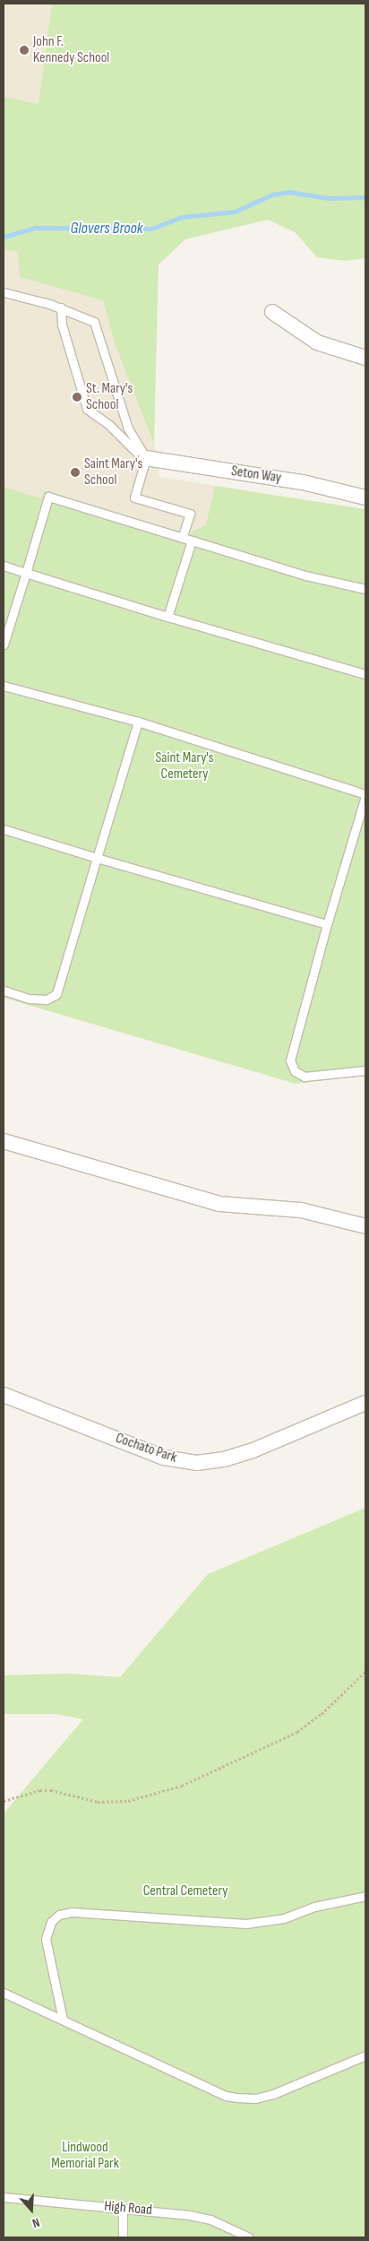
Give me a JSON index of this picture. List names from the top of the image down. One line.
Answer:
{"streets":{"street":["Seton Way","Cochato Park"],"lane":["High Road"]},"water":["Glovers Brook"],"parks":["Saint Mary's Cemetery","Central Cemetery","Lindwood Memorial Park"],"places":["John F. Kennedy School","St. Mary's School","Saint Mary's School"],"north":"bottom"}
